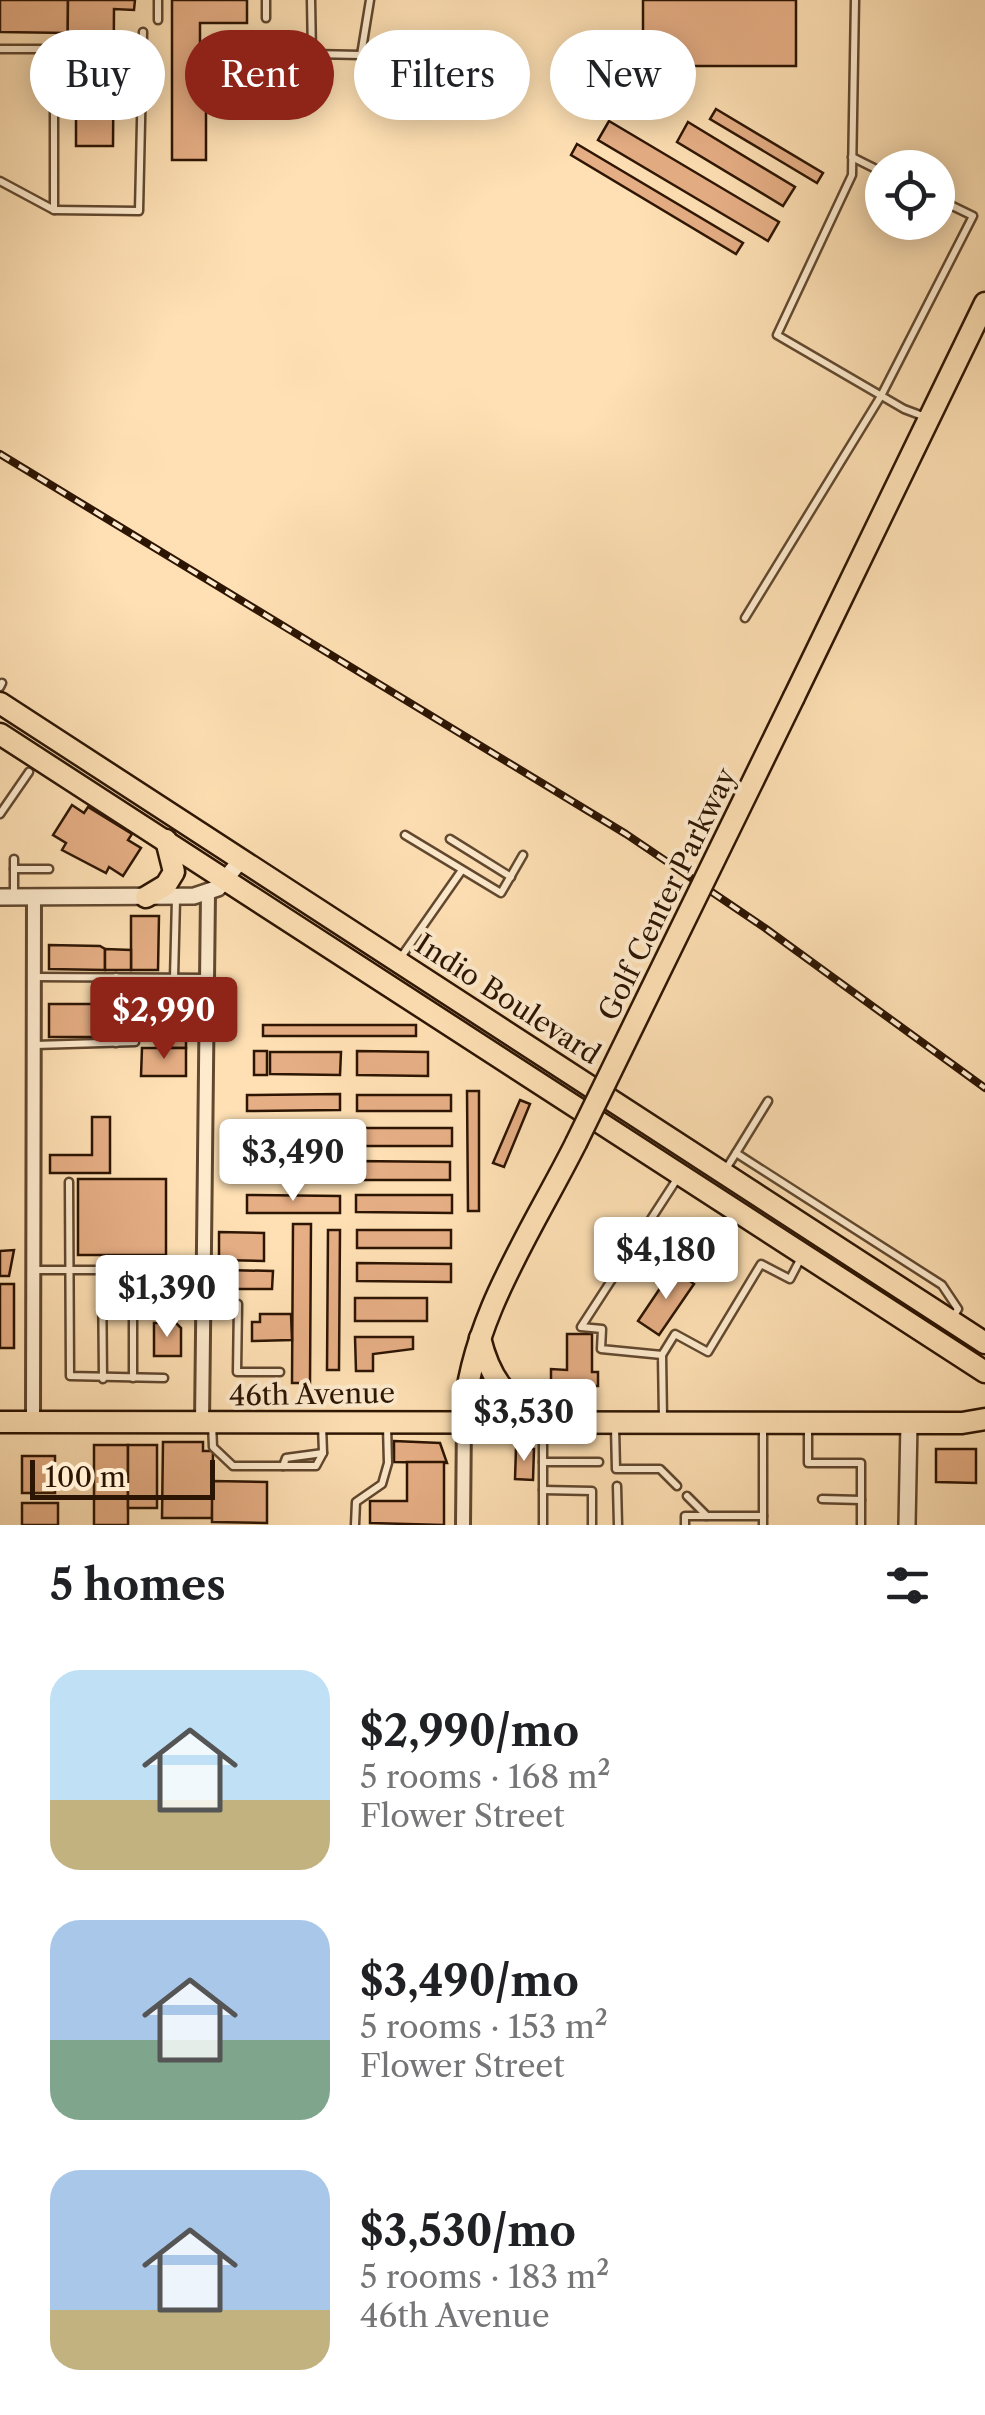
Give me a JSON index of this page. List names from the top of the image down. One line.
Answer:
{"streets":{"main road":["Golf Center Parkway","Indio Boulevard","46th Avenue"]},"crossings":[["Golf Center Parkway","46th Avenue"]],"scale_bar":"100 m","page":{"chip":["Buy","Rent","Filters","New"],"price":["$2,990","$3,490","$4,180","$1,390","$3,530"],"scale":"100 m","heading":"5 homes","list":[{"name":"$2,990/mo","note":"5 rooms · 168 m² · Flower Street"},{"name":"$3,490/mo","note":"5 rooms · 153 m² · Flower Street"},{"name":"$3,530/mo","note":"5 rooms · 183 m² · 46th Avenue"}]}}
